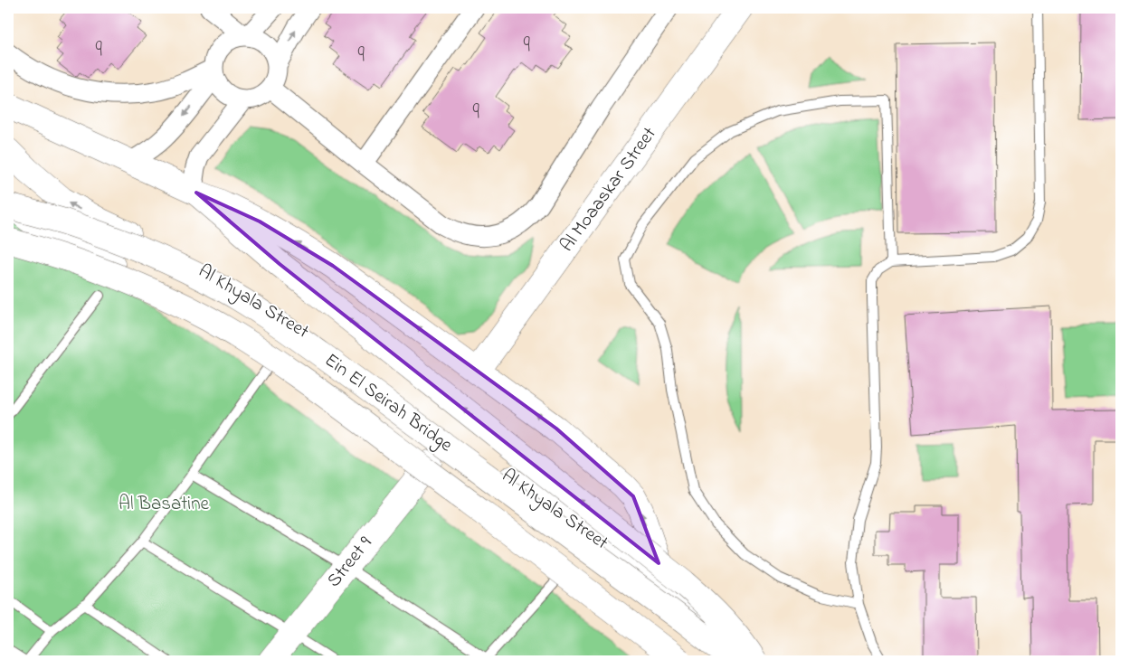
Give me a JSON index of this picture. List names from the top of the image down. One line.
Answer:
{"streets":{"main road":["Al Moaaskar Street","Al Khyala Street","Ein El Seirah Bridge","Street 9"]},"crossings":[["Al Khyala Street","Ein El Seirah Bridge"],["Al Khyala Street","Street 9"]],"parks":["Al Basatine"],"house_numbers":["q","q","q","q"]}
